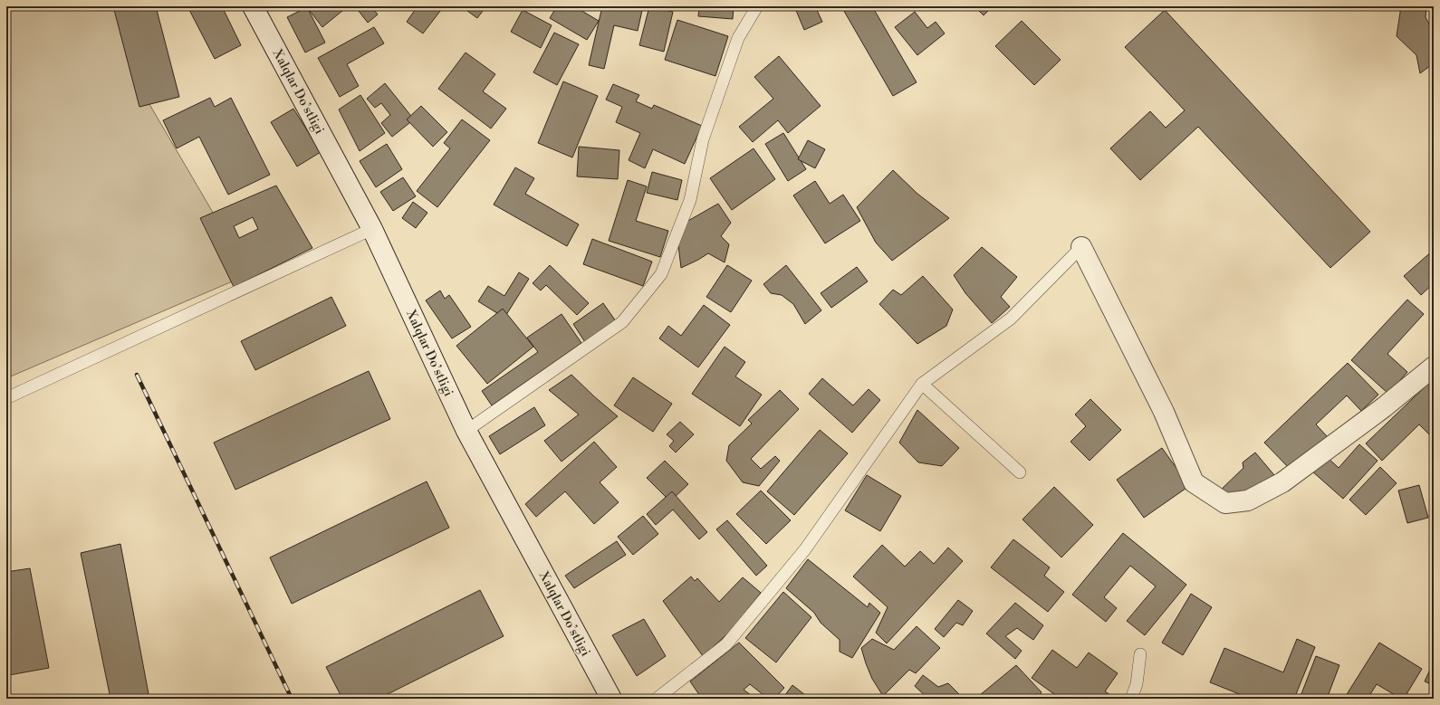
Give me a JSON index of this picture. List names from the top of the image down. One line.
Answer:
{"streets":{"main road":["Xalqlar Do’stligi"]}}
